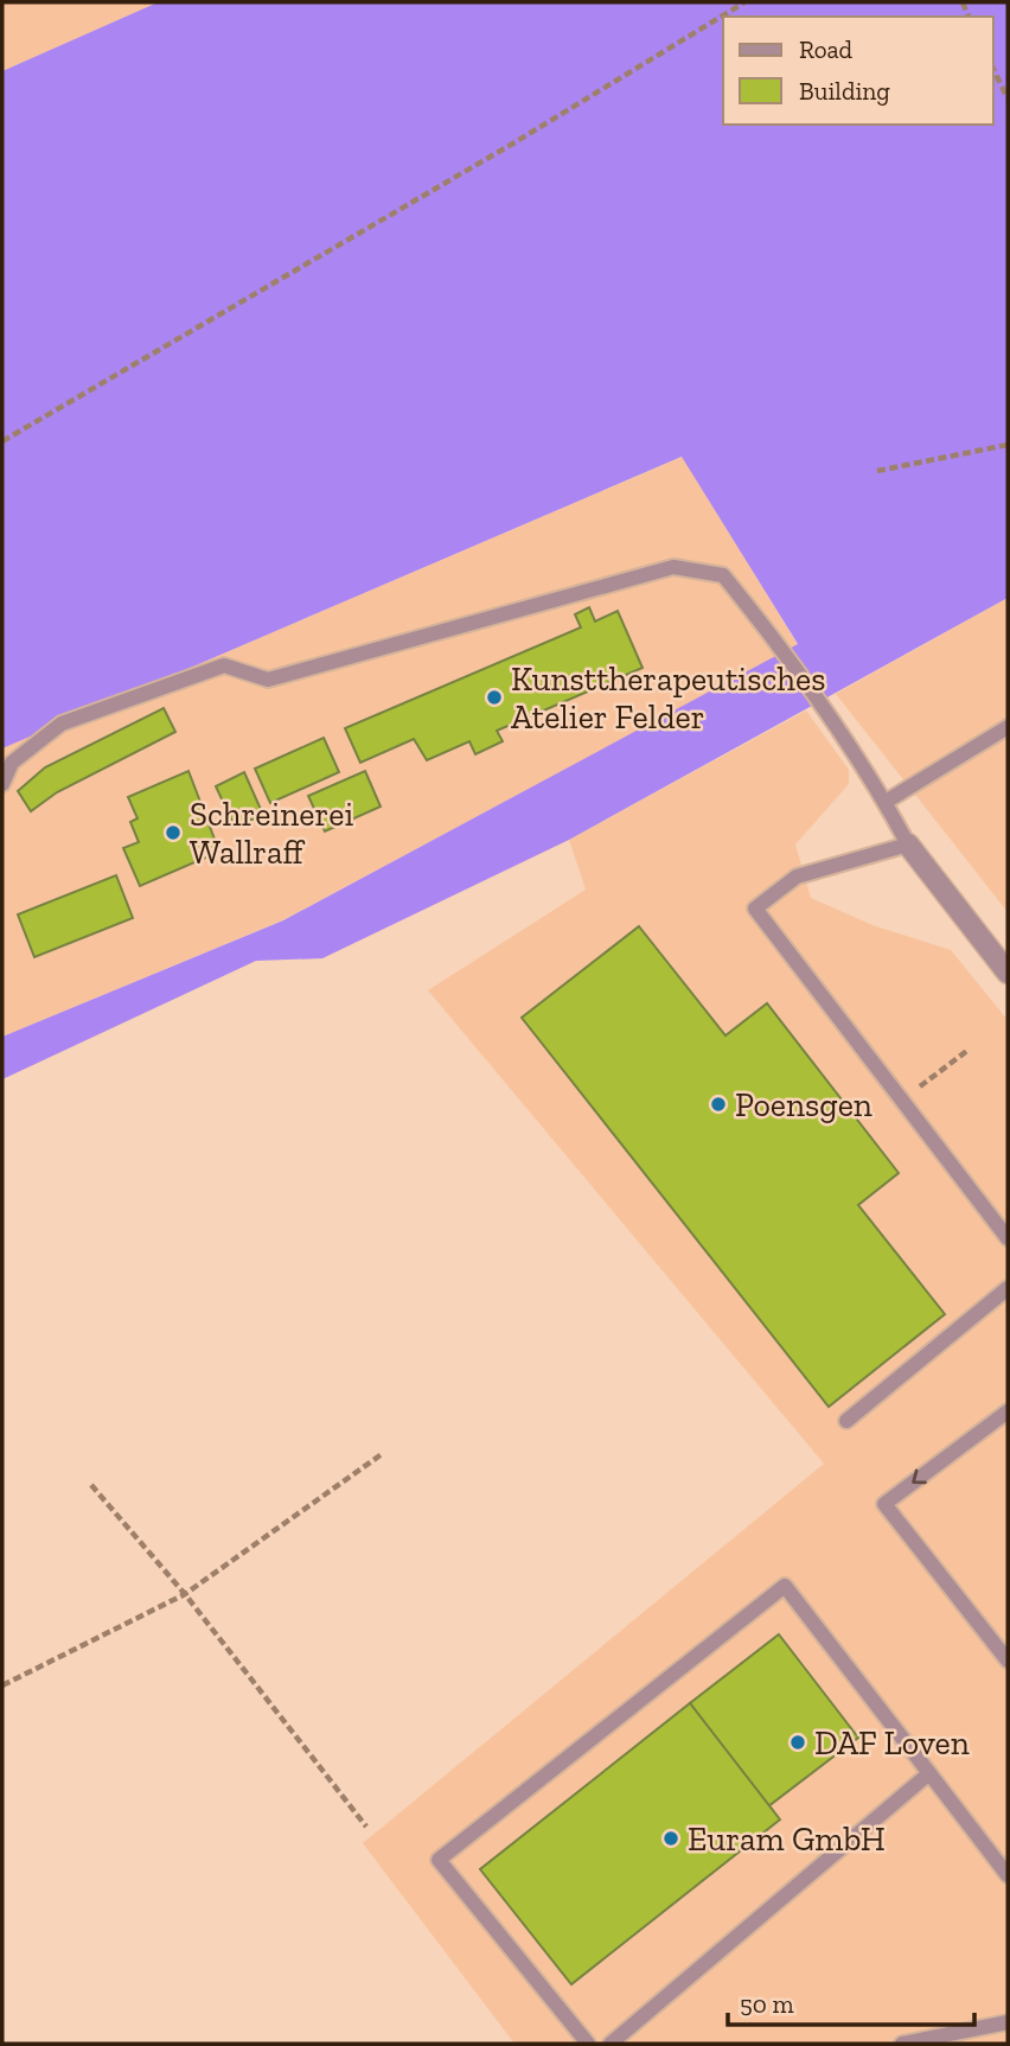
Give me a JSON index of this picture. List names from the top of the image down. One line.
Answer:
{"places":["Kunsttherapeutisches Atelier Felder","Schreinerei Wallraff","Poensgen","DAF Loven","Euram GmbH"],"legend":["Road","Building"],"scale_bar":"50 m"}
